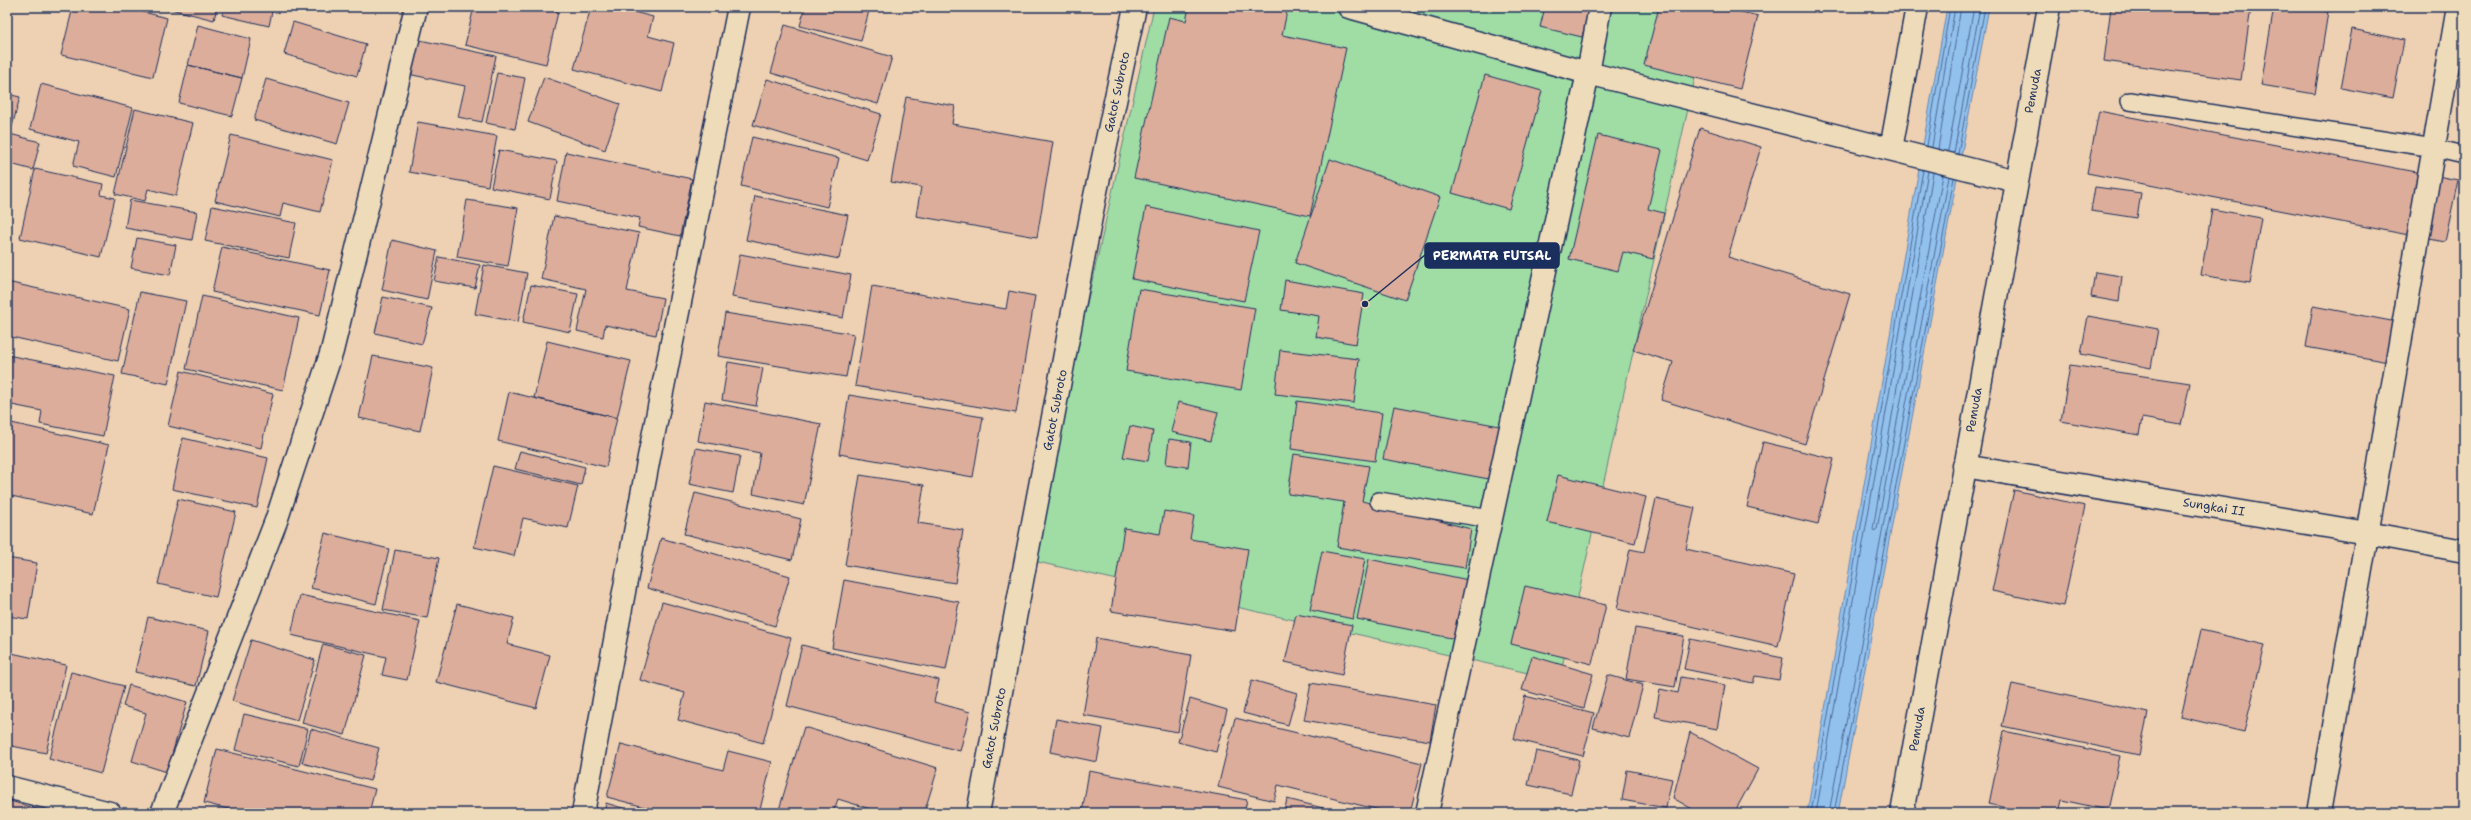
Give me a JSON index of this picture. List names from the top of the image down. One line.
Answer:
{"streets":{"street":["Pemuda","Gatot Subroto","Sungkai II"]},"crossings":[["Pemuda","Sungkai II"]],"places":["PERMATA FUTSAL"]}
